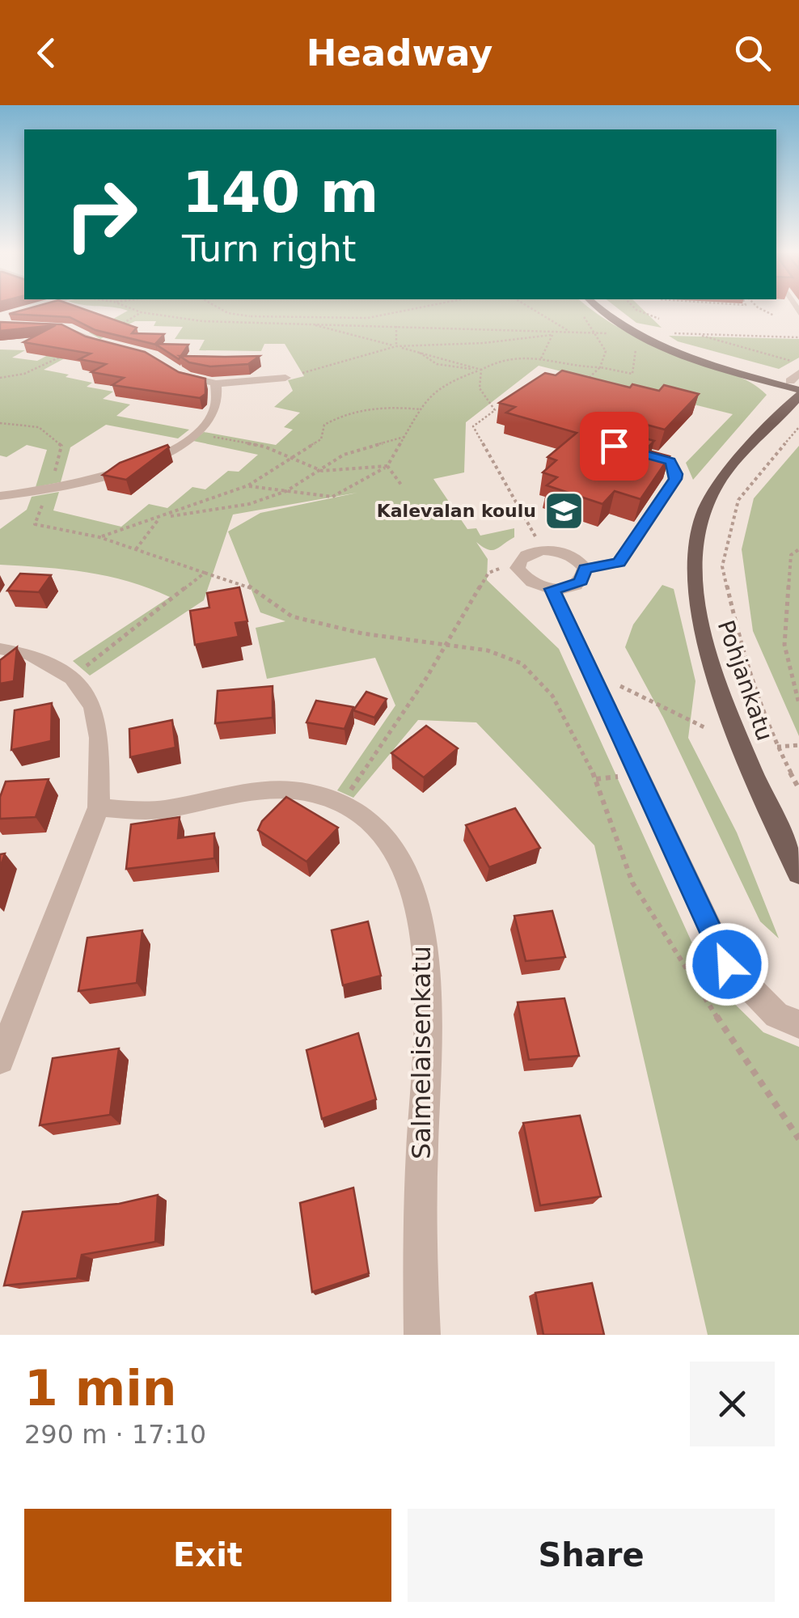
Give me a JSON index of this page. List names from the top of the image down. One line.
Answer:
{"streets":{"main road":["Pohjankatu"],"street":["Salmelaisenkatu"]},"places":{"school or university":["Kalevalan koulu"]},"page":{"header":"Headway","turn":["140 m","Turn right"],"heading":["1 min","290 m · 17:10"],"buttons":["Exit","Share"]}}
